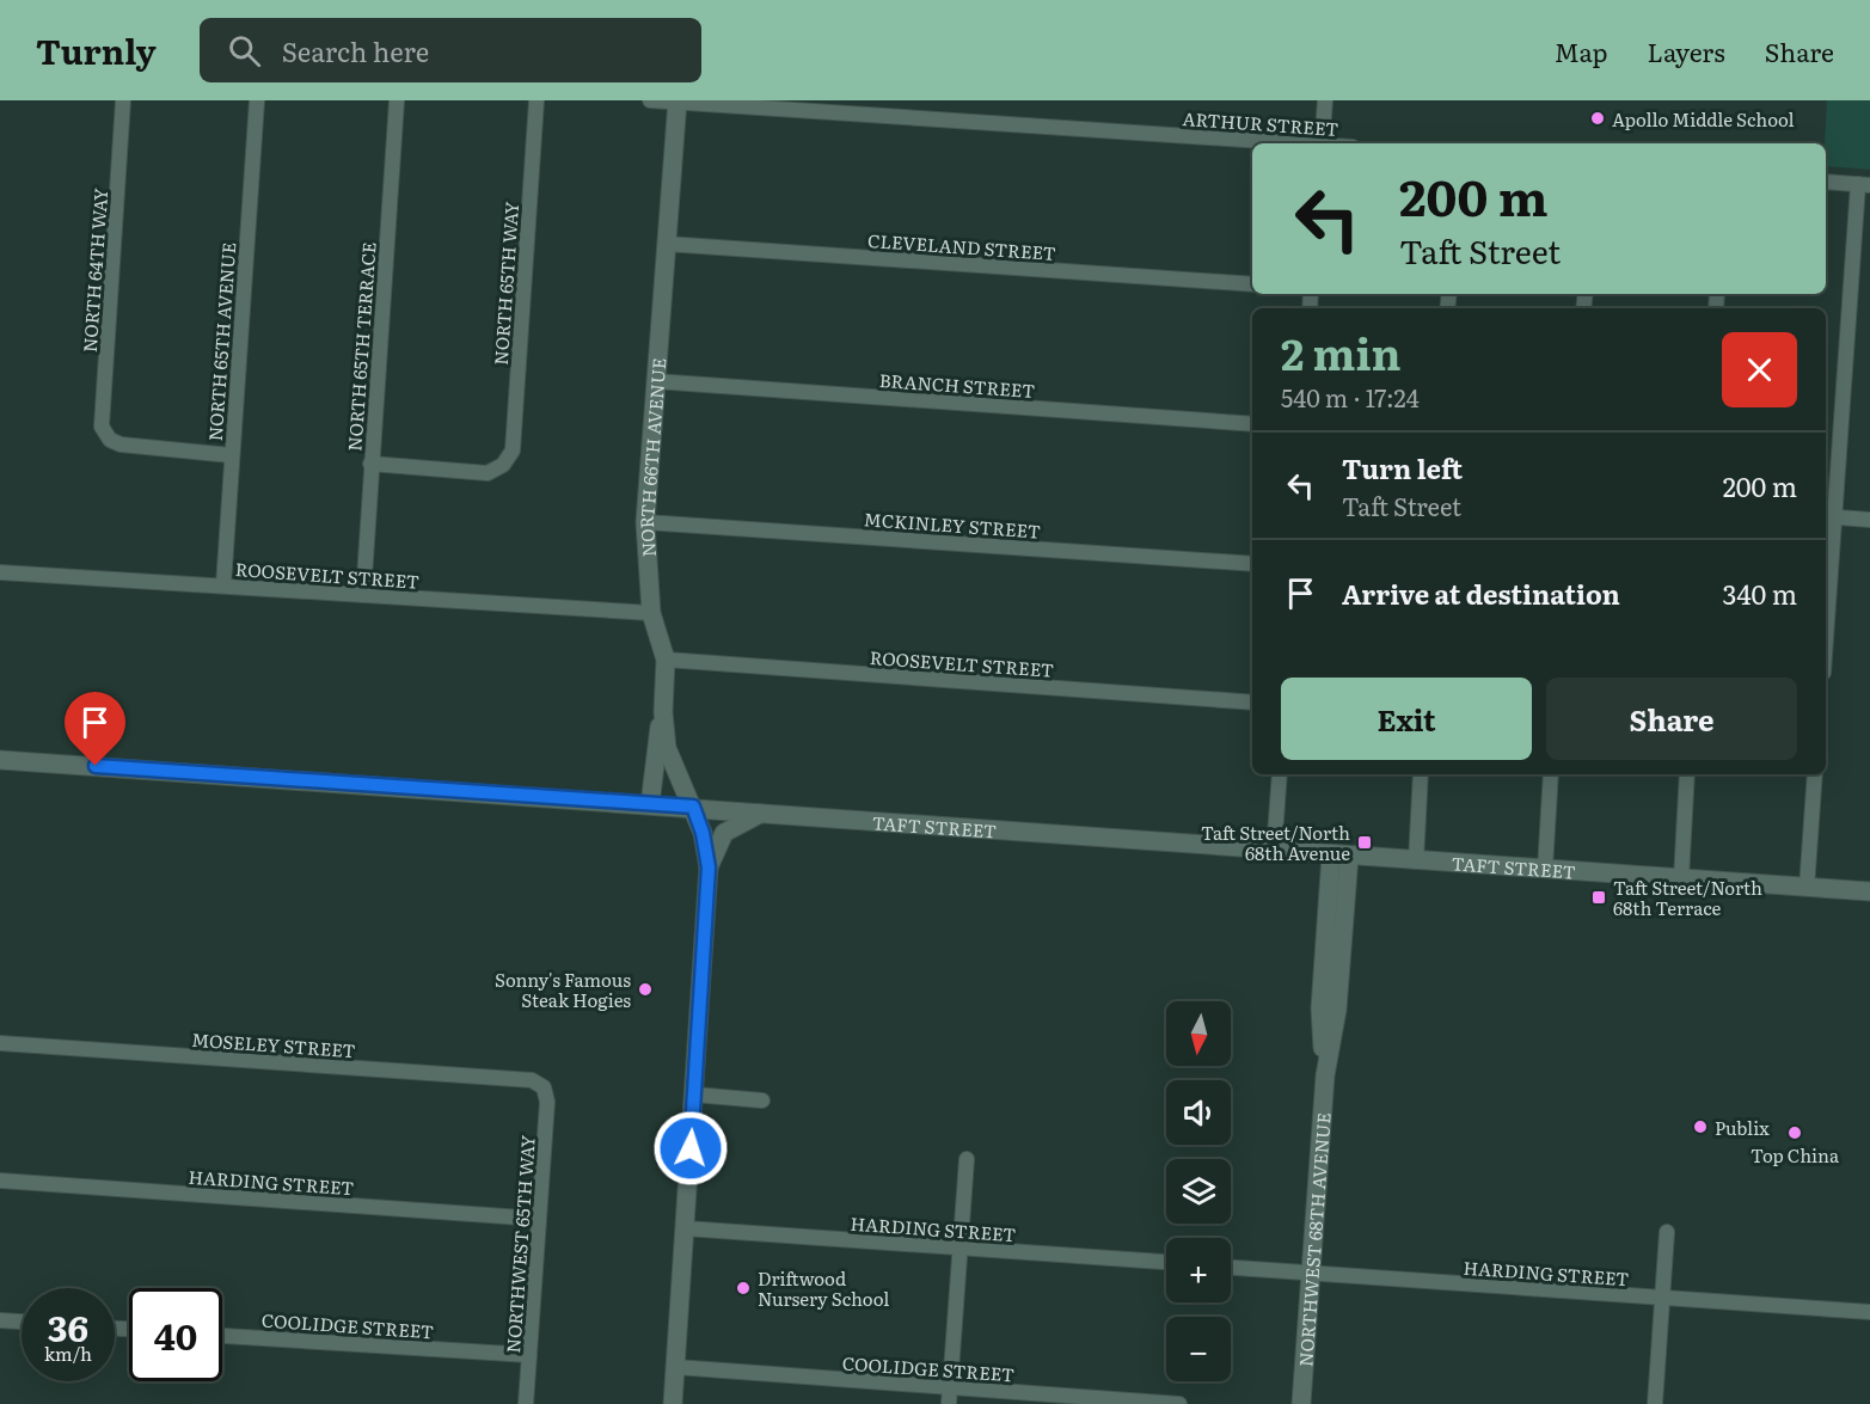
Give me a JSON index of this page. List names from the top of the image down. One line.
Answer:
{"streets":{"street":["ARTHUR STREET","CLEVELAND STREET","NORTH 64TH WAY","NORTH 65TH WAY","NORTH 65TH AVENUE","NORTH 65TH TERRACE","BRANCH STREET","NORTH 66TH AVENUE","MCKINLEY STREET","ROOSEVELT STREET","TAFT STREET","MOSELEY STREET","HARDING STREET","NORTHWEST 68TH AVENUE","NORTHWEST 65TH WAY","COOLIDGE STREET"]},"crossings":[["ARTHUR STREET","NORTH 66TH AVENUE"],["CLEVELAND STREET","NORTH 66TH AVENUE"],["NORTH 64TH WAY","NORTH 65TH AVENUE"],["NORTH 65TH WAY","NORTH 65TH TERRACE"],["NORTH 65TH AVENUE","ROOSEVELT STREET"],["NORTH 65TH TERRACE","ROOSEVELT STREET"],["BRANCH STREET","NORTH 66TH AVENUE"],["NORTH 66TH AVENUE","MCKINLEY STREET"],["NORTH 66TH AVENUE","ROOSEVELT STREET"],["NORTH 66TH AVENUE","TAFT STREET"],["TAFT STREET","NORTHWEST 68TH AVENUE"],["MOSELEY STREET","NORTHWEST 65TH WAY"],["HARDING STREET","NORTHWEST 68TH AVENUE"],["HARDING STREET","NORTHWEST 65TH WAY"],["NORTHWEST 65TH WAY","COOLIDGE STREET"]],"places":{"other":["Apollo Middle School","Sonny's Famous Steak Hogies","Publix","Top China","Driftwood Nursery School"],"transit":["Taft Street/North 68th Avenue","Taft Street/North 68th Terrace"]},"north":"bottom","page":{"header":"Turnly","search":"Search here","nav":["Map","Layers","Share"],"turn":["200 m","Taft Street"],"heading":["2 min","540 m · 17:24"],"list":[{"name":"Turn left","note":"Taft Street","value":"200 m"},{"name":"Arrive at destination","value":"340 m"}],"buttons":["Exit","Share"],"map_buttons":["+","−"],"speed":"36 km/h","limit":"40"}}
